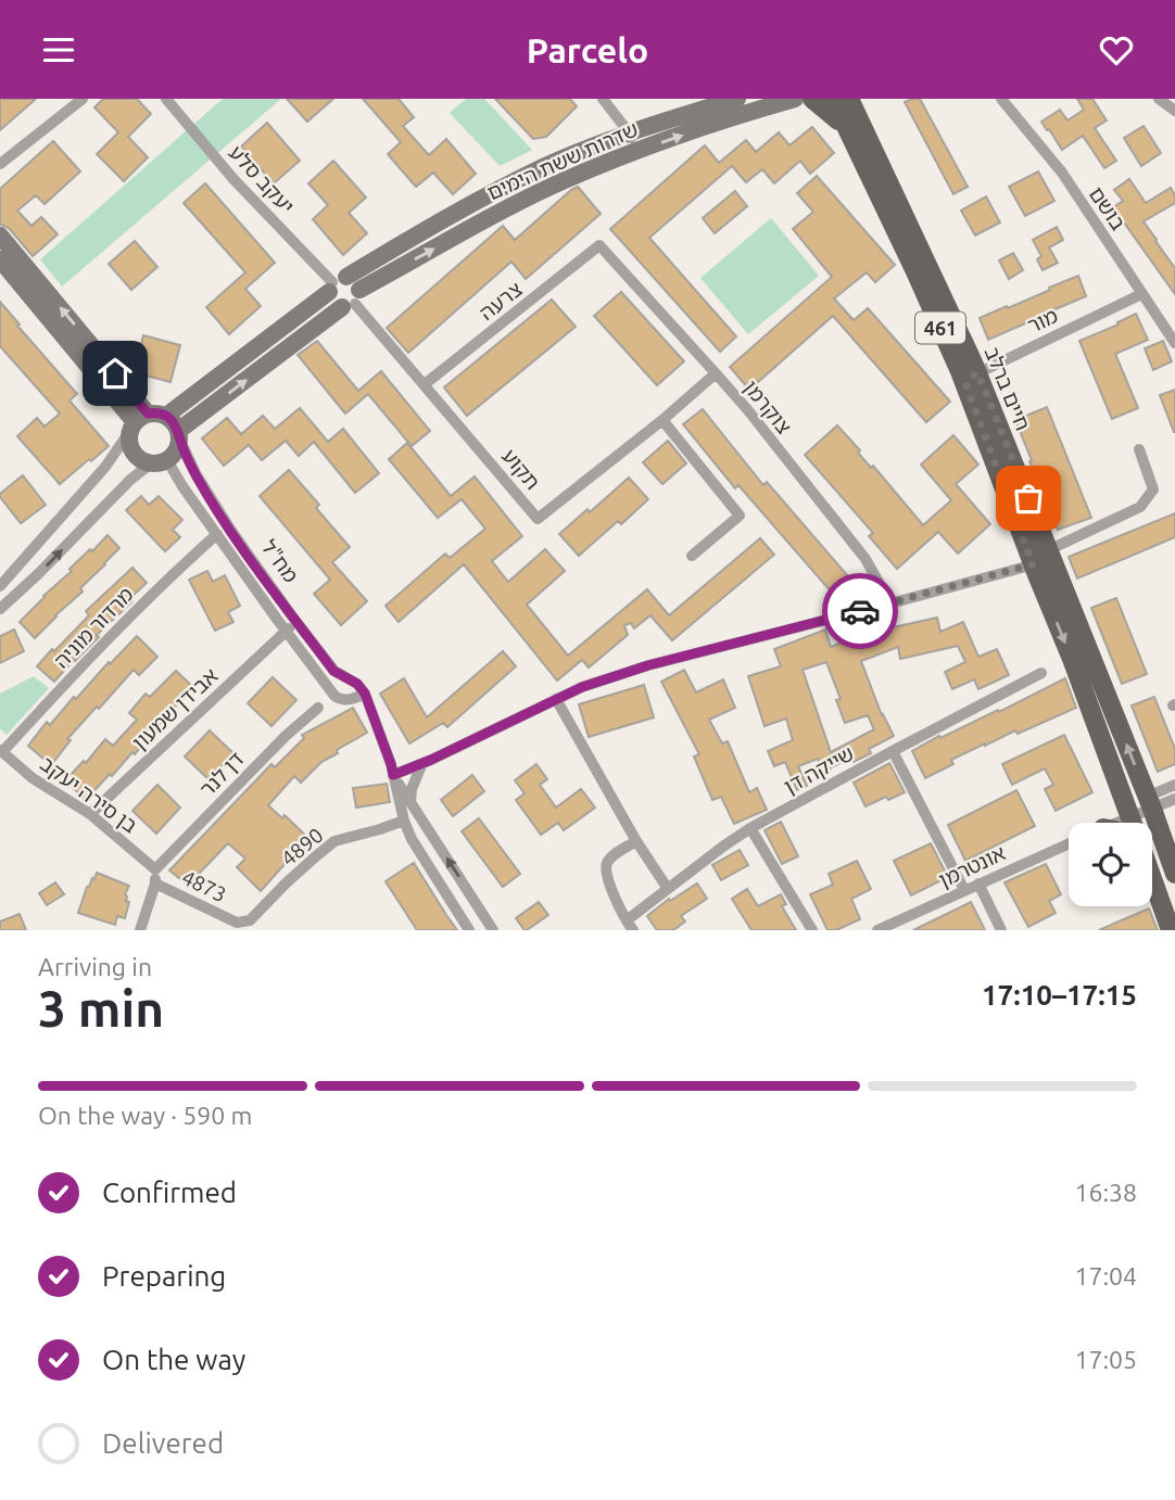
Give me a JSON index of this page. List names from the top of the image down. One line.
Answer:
{"streets":{"main road":["461","חיים ברלב"],"street":["שדרות ששת הימים","יעקב סלע","בושם","צרעה","מור","צוקרמן","תקוע","מח\"ל","מרדור מוניה","אבידן שמעון","שייקה דן","דן לנר","בן סירה יעקב","4890","אונטרמן","4873"]},"crossings":[["שדרות ששת הימים","יעקב סלע"],["שדרות ששת הימים","תקוע"],["שדרות ששת הימים","מח\"ל"],["בושם","מור"],["צרעה","צוקרמן"],["צרעה","תקוע"],["מור","חיים ברלב"],["חיים ברלב","אונטרמן"],["צוקרמן","תקוע"],["מח\"ל","מרדור מוניה"],["מח\"ל","אבידן שמעון"],["מרדור מוניה","בן סירה יעקב"],["אבידן שמעון","בן סירה יעקב"],["דן לנר","בן סירה יעקב"],["4890","4873"]],"page":{"header":"Parcelo","heading":["3 min","Arriving in","17:10–17:15"],"bar":"On the way · 590 m","list":[["Confirmed","16:38"],["Preparing","17:04"],["On the way","17:05"],"Delivered"]}}
